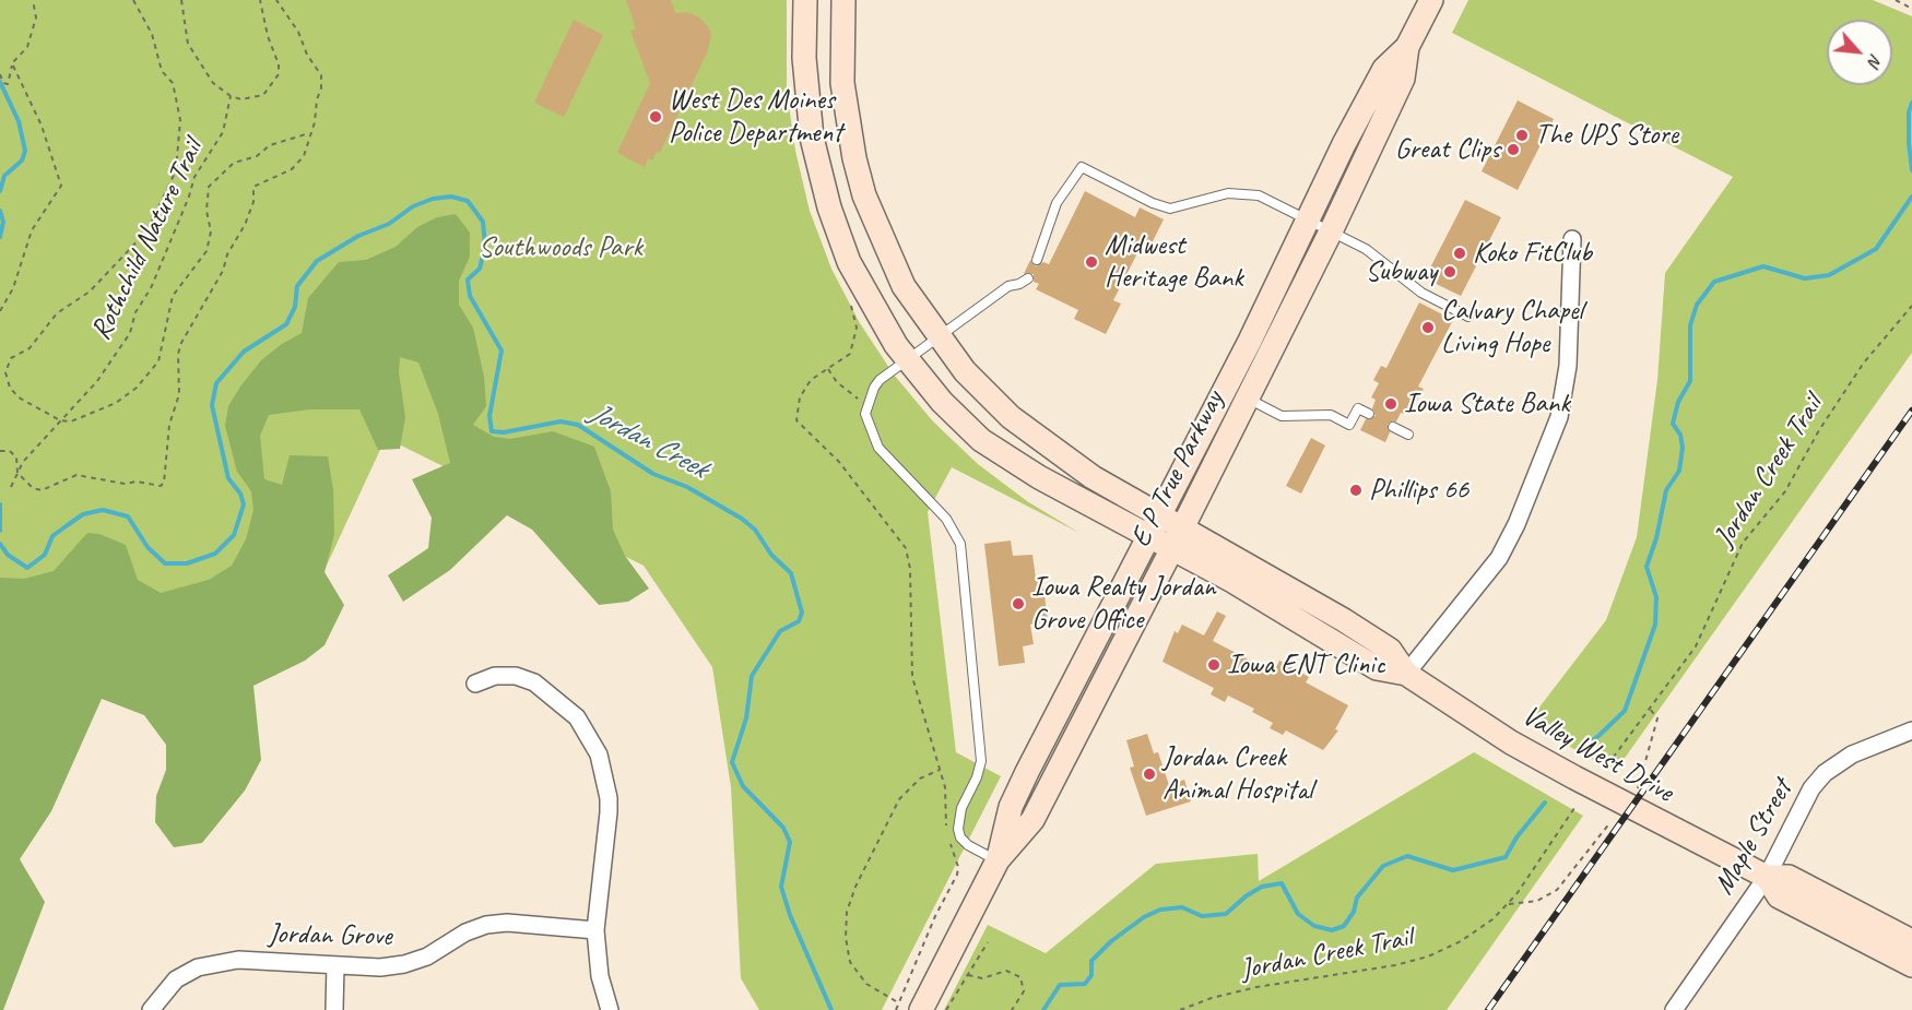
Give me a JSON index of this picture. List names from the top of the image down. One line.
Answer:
{"streets":{"main road":["E P True Parkway","Valley West Drive"],"street":["Maple Street","Jordan Grove"],"path":["Rothchild Nature Trail","Jordan Creek Trail"]},"crossings":[["E P True Parkway","Valley West Drive"],["Valley West Drive","Maple Street"]],"water":["Jordan Creek"],"parks":["Southwoods Park"],"places":["West Des Moines Police Department","The UPS Store","Great Clips","Koko FitClub","Midwest Heritage Bank","Subway","Calvary Chapel Living Hope","Iowa State Bank","Phillips 66","Iowa Realty Jordan Grove Office","Iowa ENT Clinic","Jordan Creek Animal Hospital"],"north":"bottom right"}
